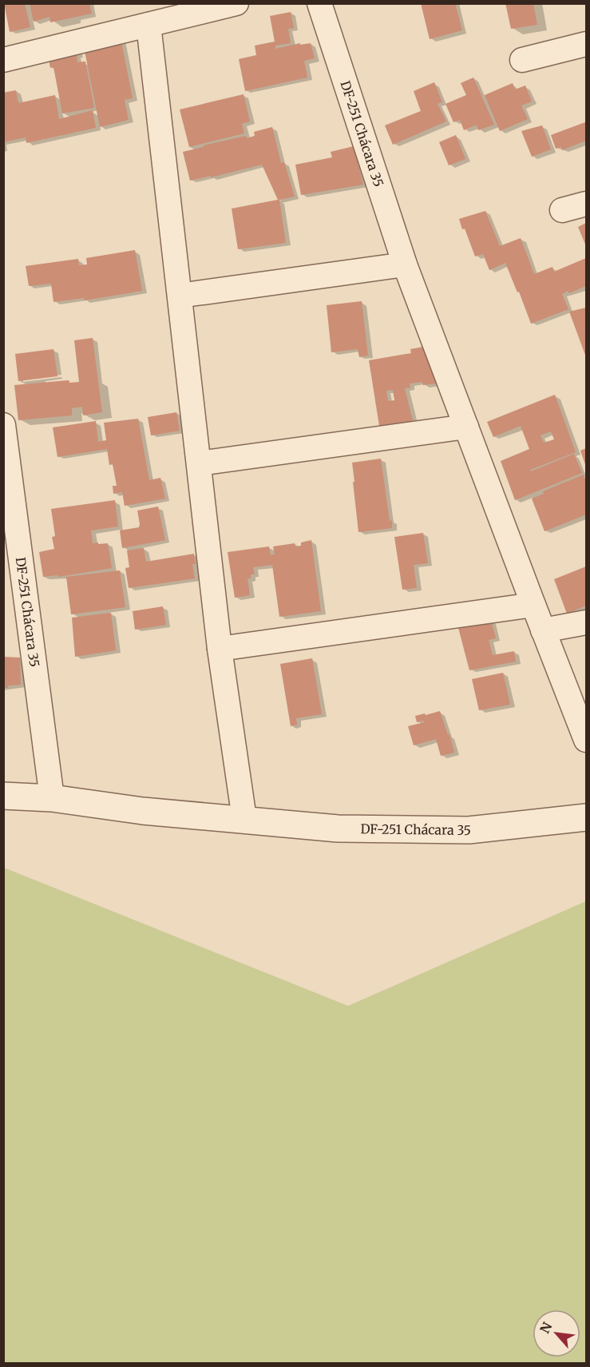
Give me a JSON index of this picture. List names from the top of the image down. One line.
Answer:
{"streets":{"street":["DF-251 Chácara 35"]},"north":"top left"}
